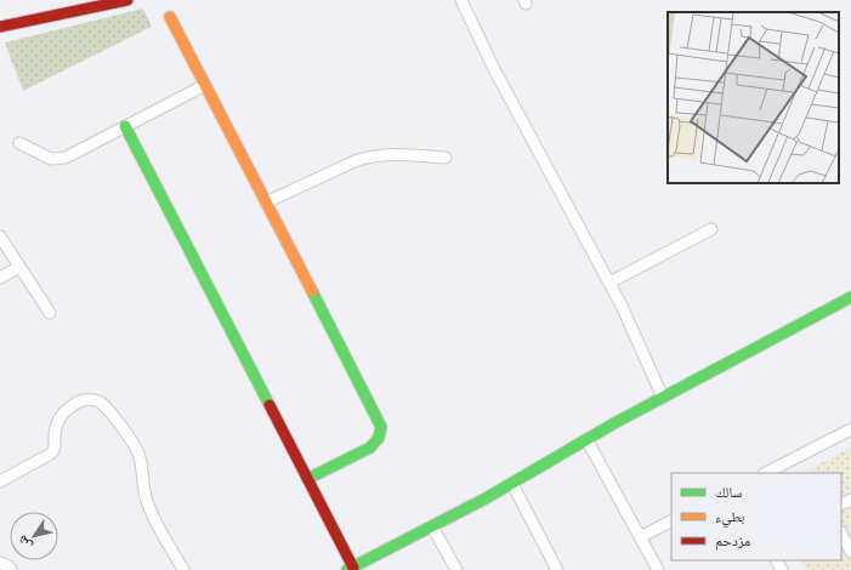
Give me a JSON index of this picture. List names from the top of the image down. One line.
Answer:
{"legend":["سالك","بطيء","مزدحم"],"north":"bottom left"}
